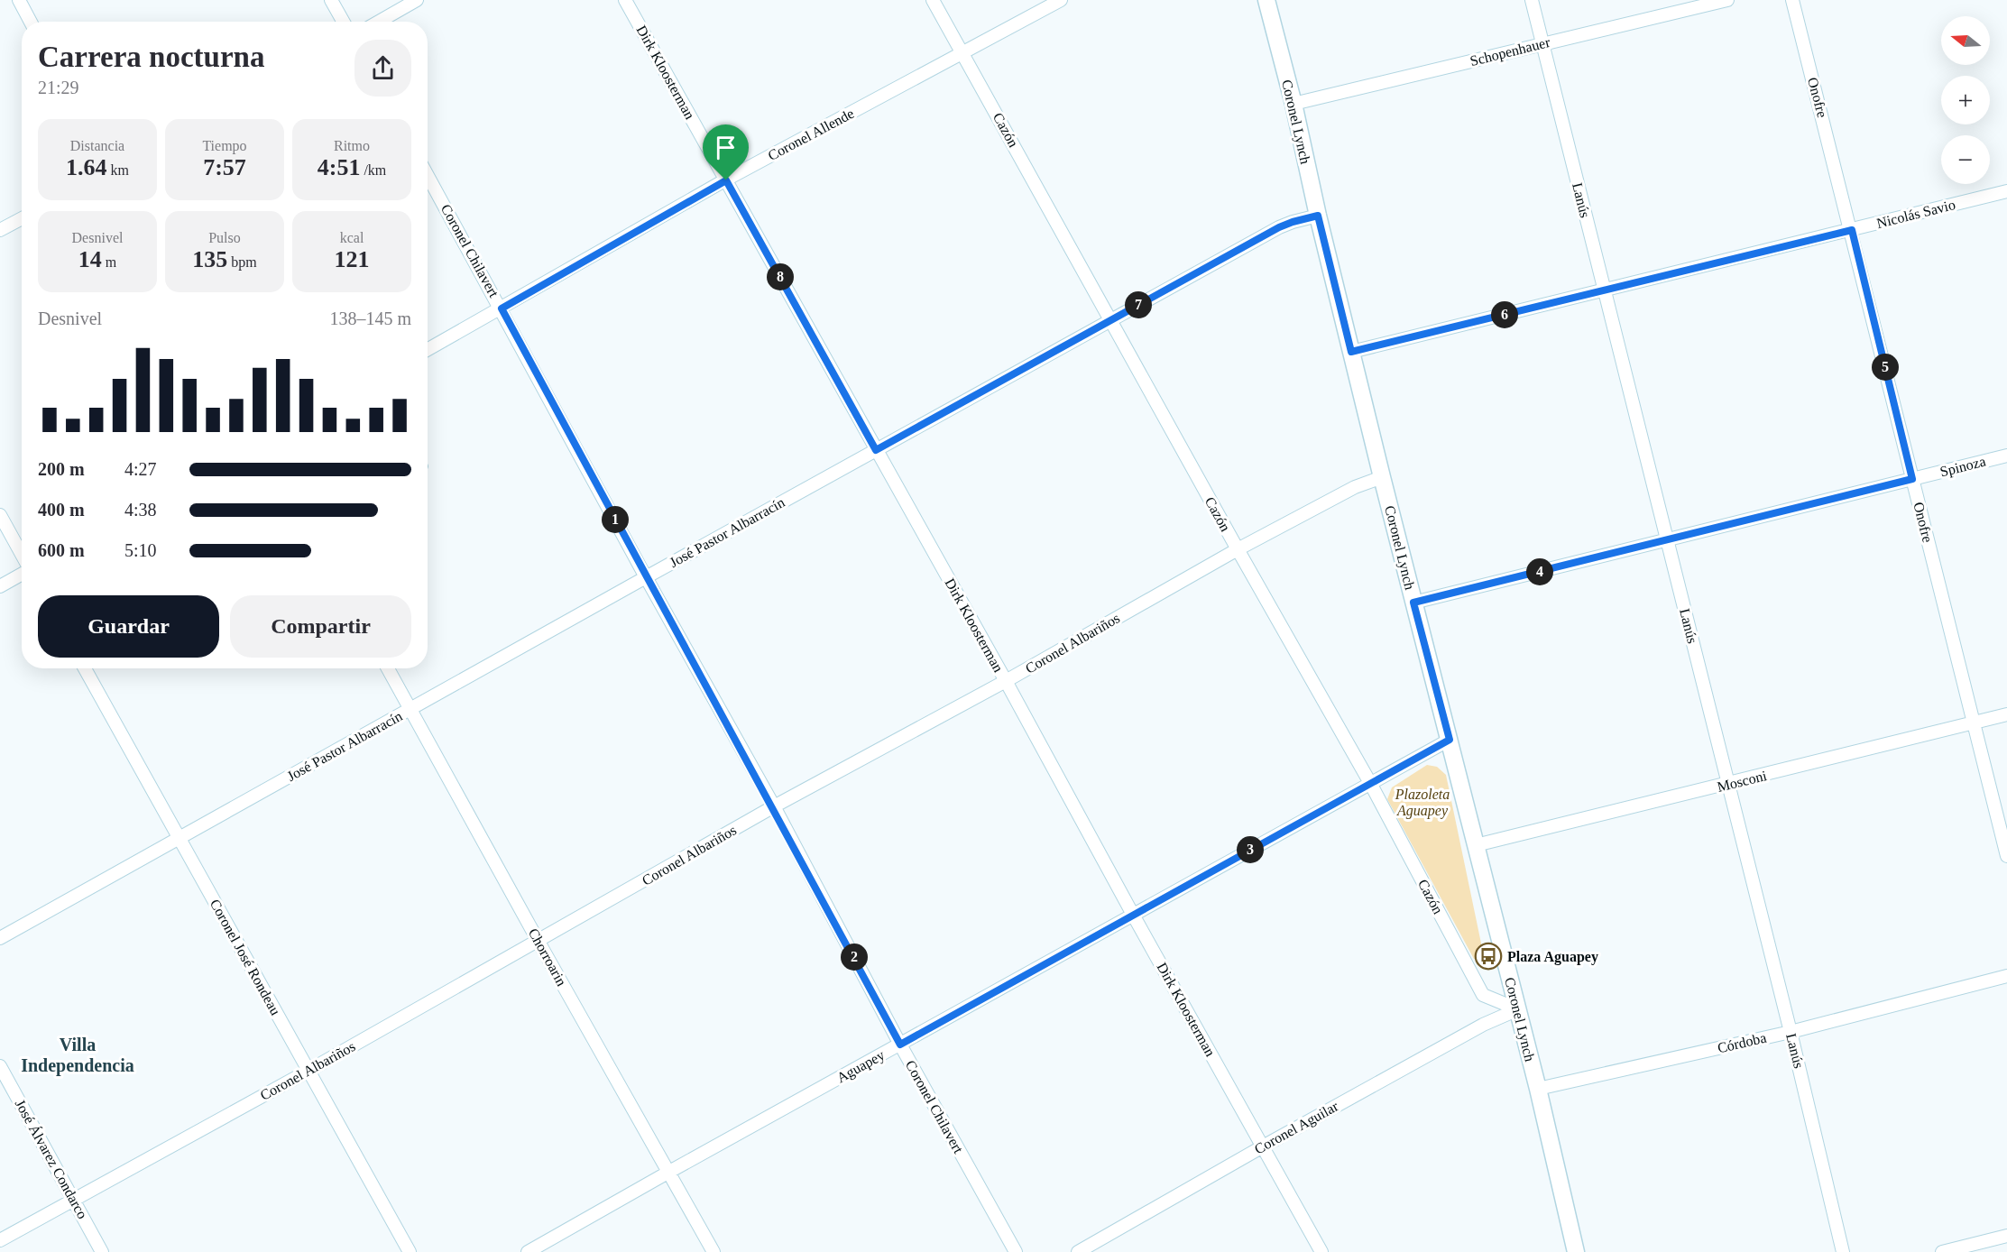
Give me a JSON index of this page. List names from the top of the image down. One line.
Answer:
{"streets":{"street":["Schopenhauer","Dirk Kloosterman","Onofre","Coronel Lynch","Cazón","Coronel Allende","Lanús","Nicolás Savio","Coronel Chilavert","Spinoza","José Pastor Albarracín","Coronel Albariños","Mosconi","Coronel José Rondeau","Chorroarin","Córdoba","Aguapey","Coronel Aguilar","José Álvarez Condarco"]},"crossings":[["Schopenhauer","Coronel Lynch"],["Schopenhauer","Lanús"],["Dirk Kloosterman","Coronel Allende"],["Dirk Kloosterman","José Pastor Albarracín"],["Dirk Kloosterman","Coronel Albariños"],["Dirk Kloosterman","Aguapey"],["Dirk Kloosterman","Coronel Aguilar"],["Onofre","Nicolás Savio"],["Onofre","Spinoza"],["Onofre","Mosconi"],["Coronel Lynch","Cazón"],["Coronel Lynch","Nicolás Savio"],["Coronel Lynch","Spinoza"],["Coronel Lynch","José Pastor Albarracín"],["Coronel Lynch","Coronel Albariños"],["Coronel Lynch","Mosconi"],["Coronel Lynch","Córdoba"],["Coronel Lynch","Aguapey"],["Coronel Lynch","Coronel Aguilar"],["Cazón","Coronel Allende"],["Cazón","José Pastor Albarracín"],["Cazón","Coronel Albariños"],["Cazón","Aguapey"],["Cazón","Coronel Aguilar"],["Coronel Allende","Coronel Chilavert"],["Lanús","Nicolás Savio"],["Lanús","Spinoza"],["Lanús","Mosconi"],["Lanús","Córdoba"],["Coronel Chilavert","José Pastor Albarracín"],["Coronel Chilavert","Coronel Albariños"],["Coronel Chilavert","Aguapey"],["José Pastor Albarracín","Coronel José Rondeau"],["José Pastor Albarracín","Chorroarin"],["Coronel Albariños","Coronel José Rondeau"],["Coronel Albariños","Chorroarin"],["Coronel Albariños","José Álvarez Condarco"],["Chorroarin","Aguapey"]],"districts":["Villa Independencia"],"parks":["Plazoleta Aguapey"],"places":{"bus stop":["Plaza Aguapey"]},"north":"left","page":{"map_buttons":["+","−"],"heading":["Carrera nocturna","21:29"],"stats":[["Distancia","1.64 km"],["Tiempo","7:57"],["Ritmo","4:51 /km"],["Desnivel","14 m"],["Pulso","135 bpm"],["kcal","121"]],"pins":["8","7","6","5","1","4","3","2"],"chart":["Desnivel","138–145 m"],"list":[{"name":"200 m","note":"4:27"},{"name":"400 m","note":"4:38"},{"name":"600 m","note":"5:10"}],"buttons":["Guardar","Compartir"]}}
